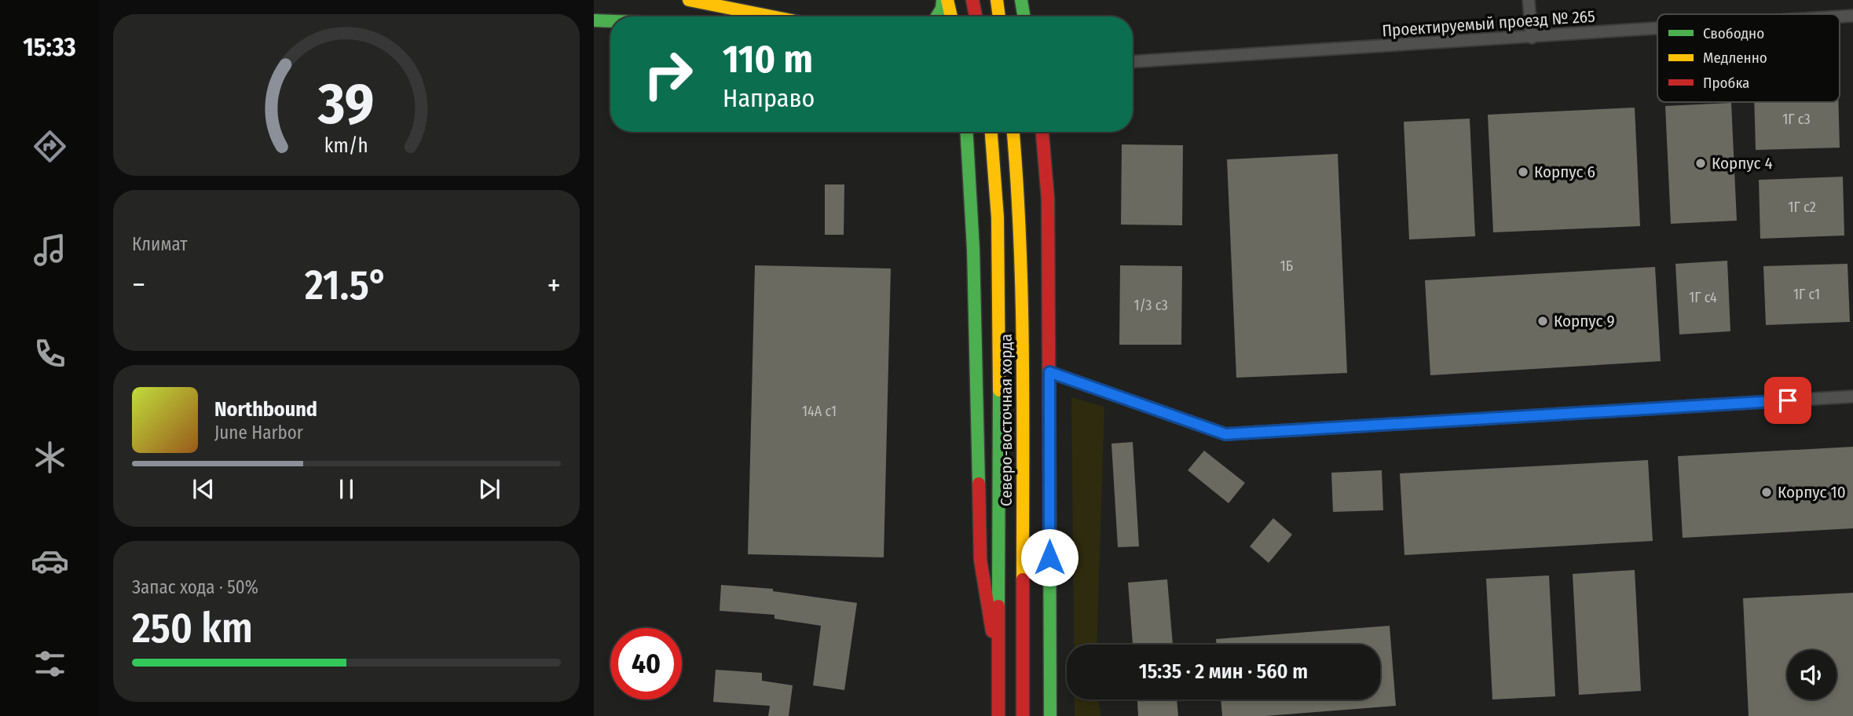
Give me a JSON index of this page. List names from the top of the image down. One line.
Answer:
{"streets":{"main road":["Северо-восточная хорда"],"street":["Проектируемый проезд № 265"]},"places":["Корпус 4","Корпус 6","Корпус 9","Корпус 10"],"house_numbers":["1Г с3","1Г с2","1Б","1Г с1","1Г с4","1/3 с3","14А с1"],"legend":["Свободно","Медленно","Пробка"],"page":{"tabs":"15:33","turn":["110 m","Направо"],"tile":["Климат",["Запас хода · 50%","250 km"]],"heat":["−","21.5°","+"],"song":["Northbound","June Harbor"],"limit":"40","trip":"15:35 · 2 мин · 560 m","gauge":["39","km/h"]}}
